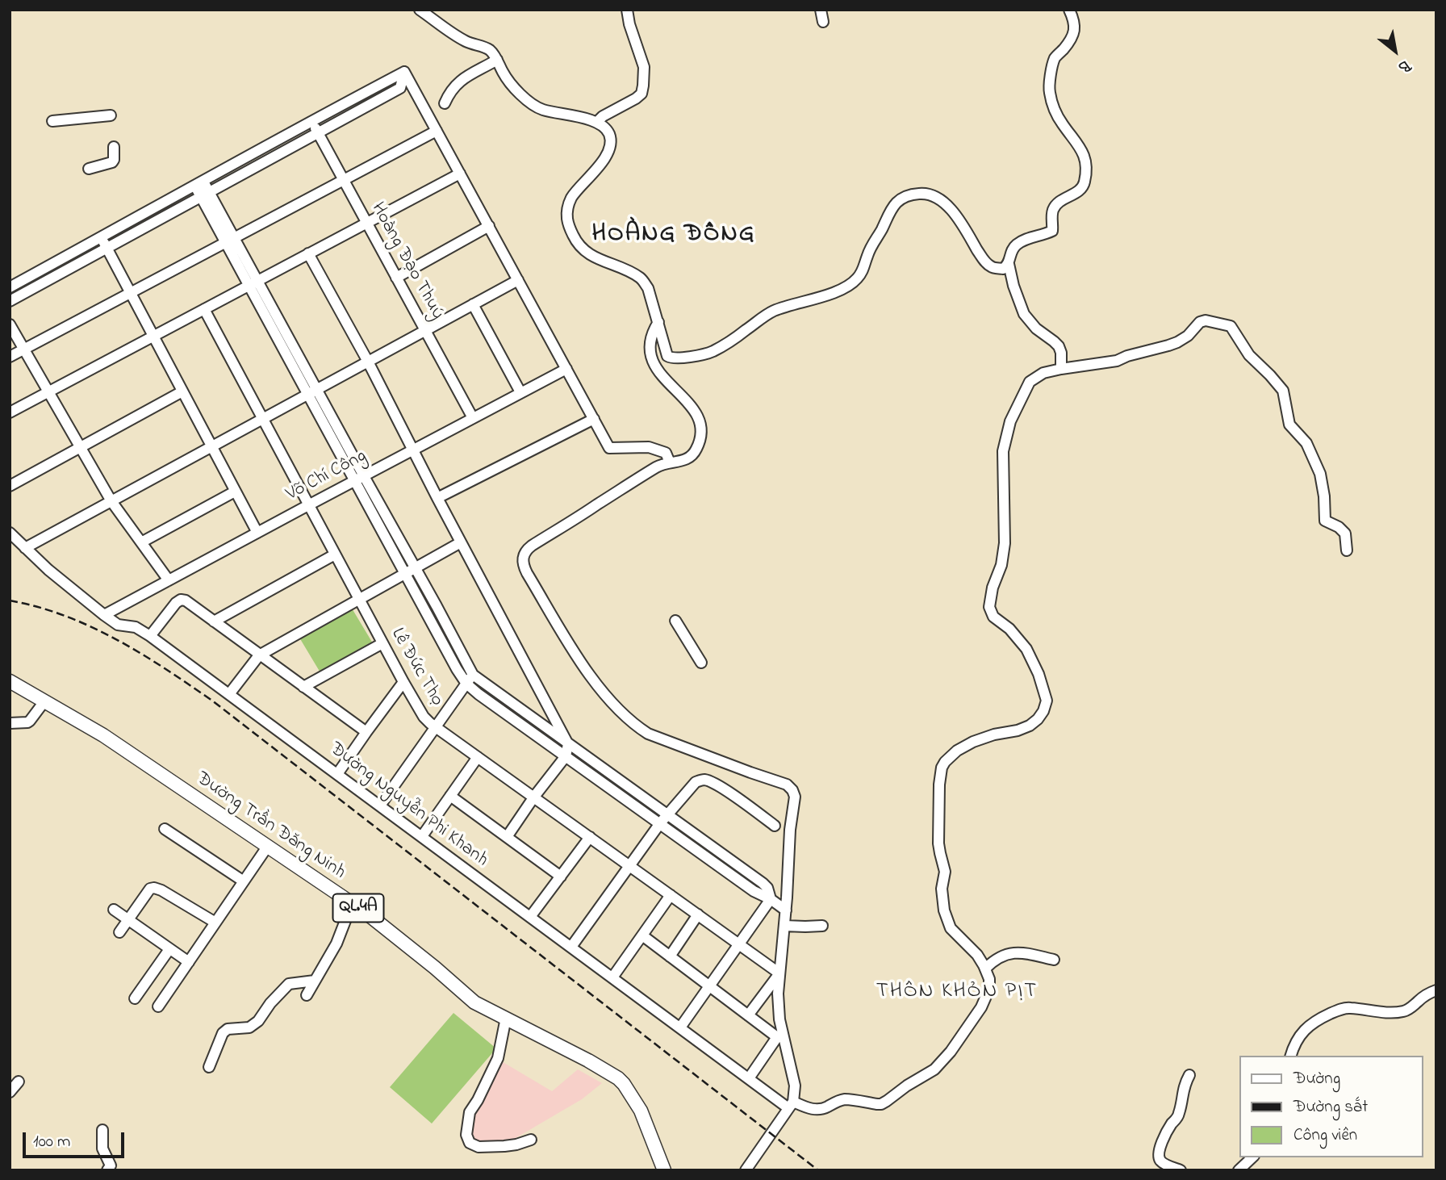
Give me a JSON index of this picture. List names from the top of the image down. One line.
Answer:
{"streets":{"main road":["Đường Trần Đăng Ninh","QL.4A"],"street":["Hoàng Đạo Thuý","Võ Chí Công","Lê Đức Thọ","Đường Nguyễn Phi Khanh"]},"crossings":[["Hoàng Đạo Thuý","Võ Chí Công"],["Võ Chí Công","Lê Đức Thọ"],["Võ Chí Công","Đường Nguyễn Phi Khanh"]],"districts":["HOÀNG ĐỒNG","THÔN KHỎN PỊT"],"legend":["Đường","Đường sắt","Công viên"],"scale_bar":"100 m","north":"bottom right"}
